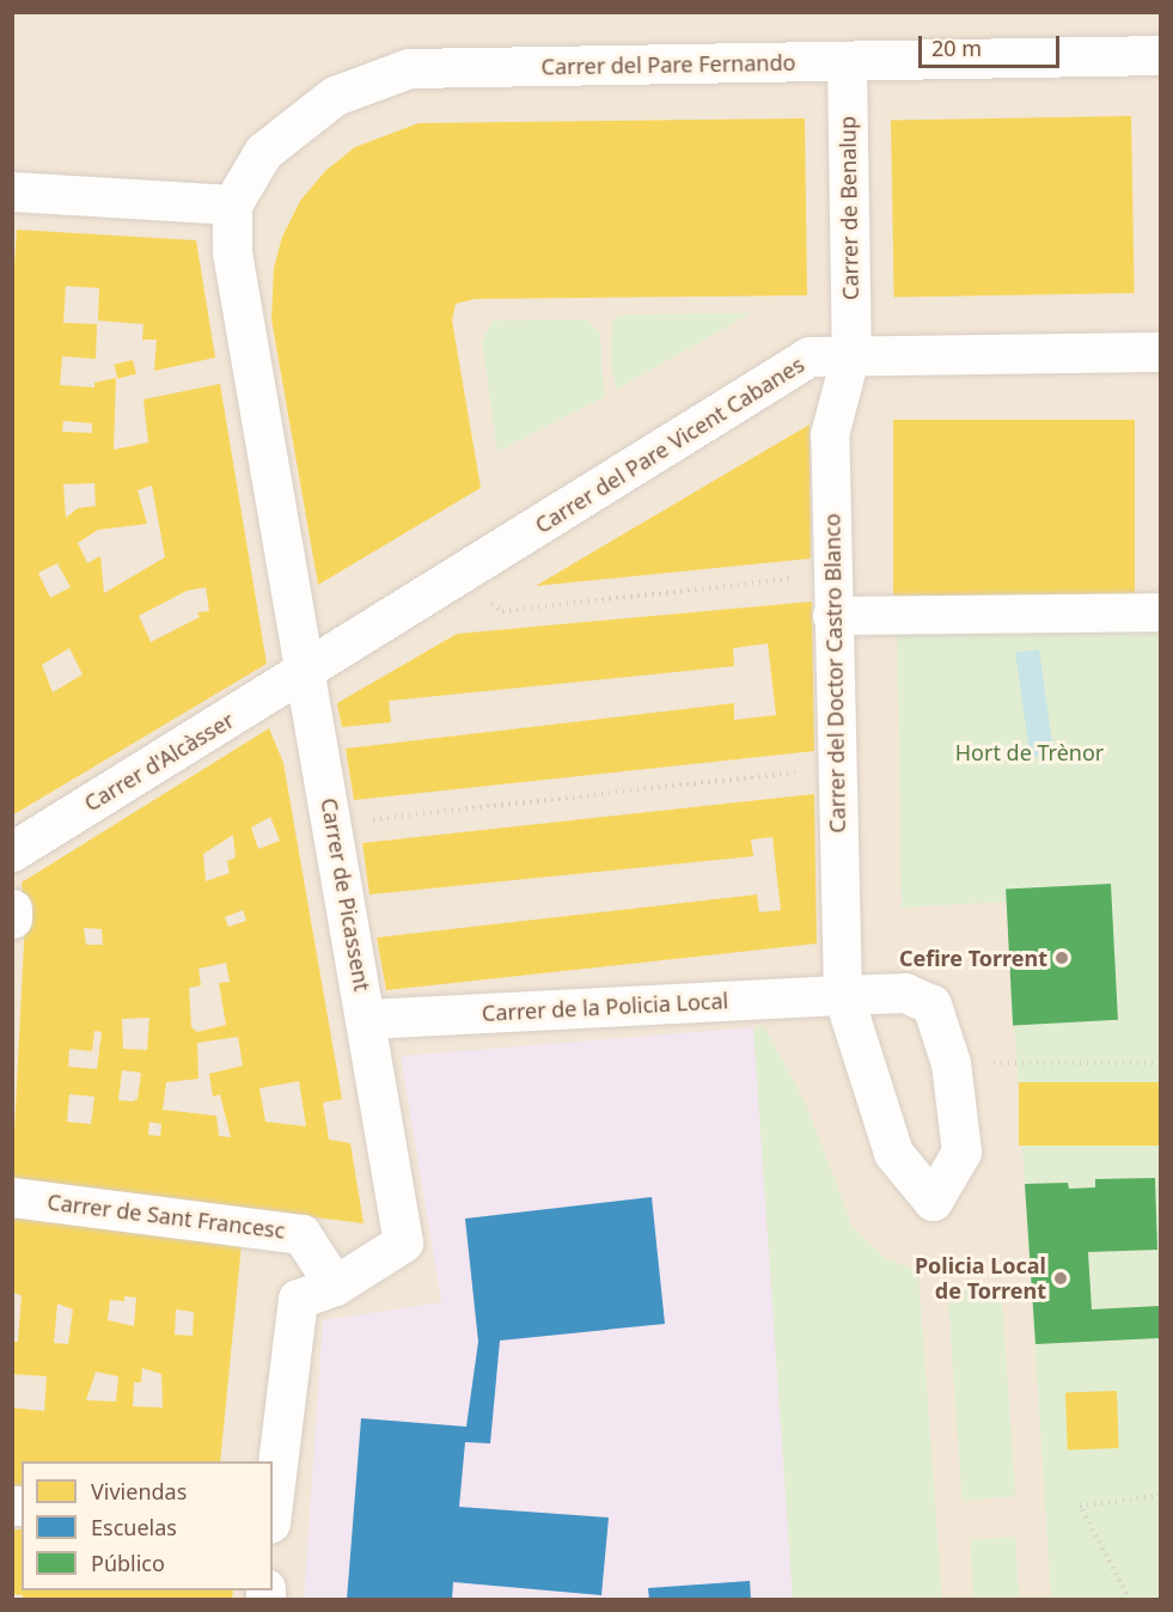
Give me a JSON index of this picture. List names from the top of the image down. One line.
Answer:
{"streets":{"street":["Carrer del Pare Fernando","Carrer de Benalup","Carrer del Pare Vicent Cabanes","Carrer del Doctor Castro Blanco","Carrer d'Alcàsser","Carrer de Picassent","Carrer de la Policia Local","Carrer de Sant Francesc"]},"crossings":[["Carrer del Pare Fernando","Carrer de Benalup"],["Carrer del Pare Fernando","Carrer de Picassent"],["Carrer de Benalup","Carrer del Pare Vicent Cabanes"],["Carrer de Benalup","Carrer del Doctor Castro Blanco"],["Carrer del Pare Vicent Cabanes","Carrer del Doctor Castro Blanco"],["Carrer del Pare Vicent Cabanes","Carrer d'Alcàsser"],["Carrer del Pare Vicent Cabanes","Carrer de Picassent"],["Carrer del Doctor Castro Blanco","Carrer de la Policia Local"],["Carrer d'Alcàsser","Carrer de Picassent"],["Carrer de Picassent","Carrer de la Policia Local"],["Carrer de Picassent","Carrer de Sant Francesc"]],"parks":["Hort de Trènor"],"places":["Cefire Torrent","Policia Local de Torrent"],"legend":["Viviendas","Escuelas","Público"],"scale_bar":"20 m"}
